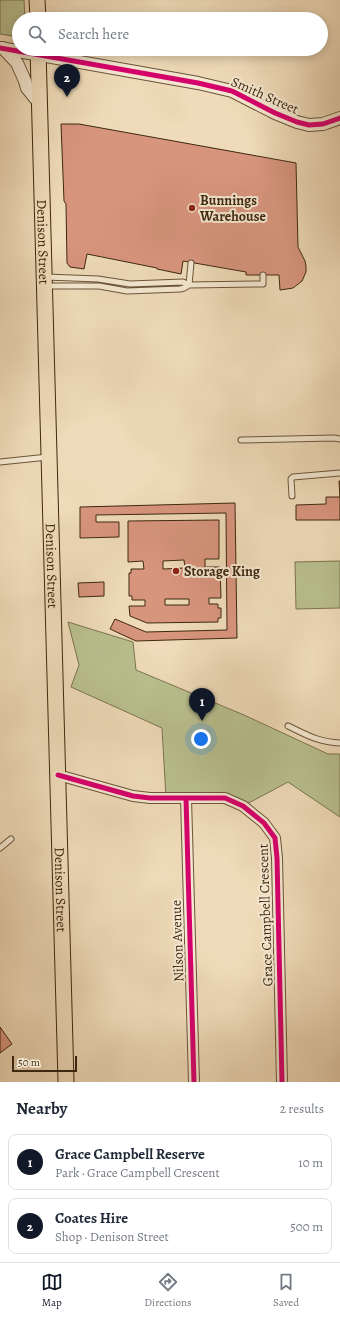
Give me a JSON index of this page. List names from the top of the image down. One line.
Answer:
{"streets":{"main road":["Denison Street"],"street":["Smith Street","Grace Campbell Crescent","Nilson Avenue"]},"crossings":[["Denison Street","Grace Campbell Crescent"],["Grace Campbell Crescent","Nilson Avenue"]],"places":["Bunnings Warehouse","Storage King"],"scale_bar":"50 m","page":{"search":"Search here","pins":["2","1"],"scale":"50 m","heading":["Nearby","2 results"],"list":[{"mark":"1","name":"Grace Campbell Reserve","note":"Park · Grace Campbell Crescent","value":"10 m"},{"mark":"2","name":"Coates Hire","note":"Shop · Denison Street","value":"500 m"}],"nav":["Map","Directions","Saved"]}}
